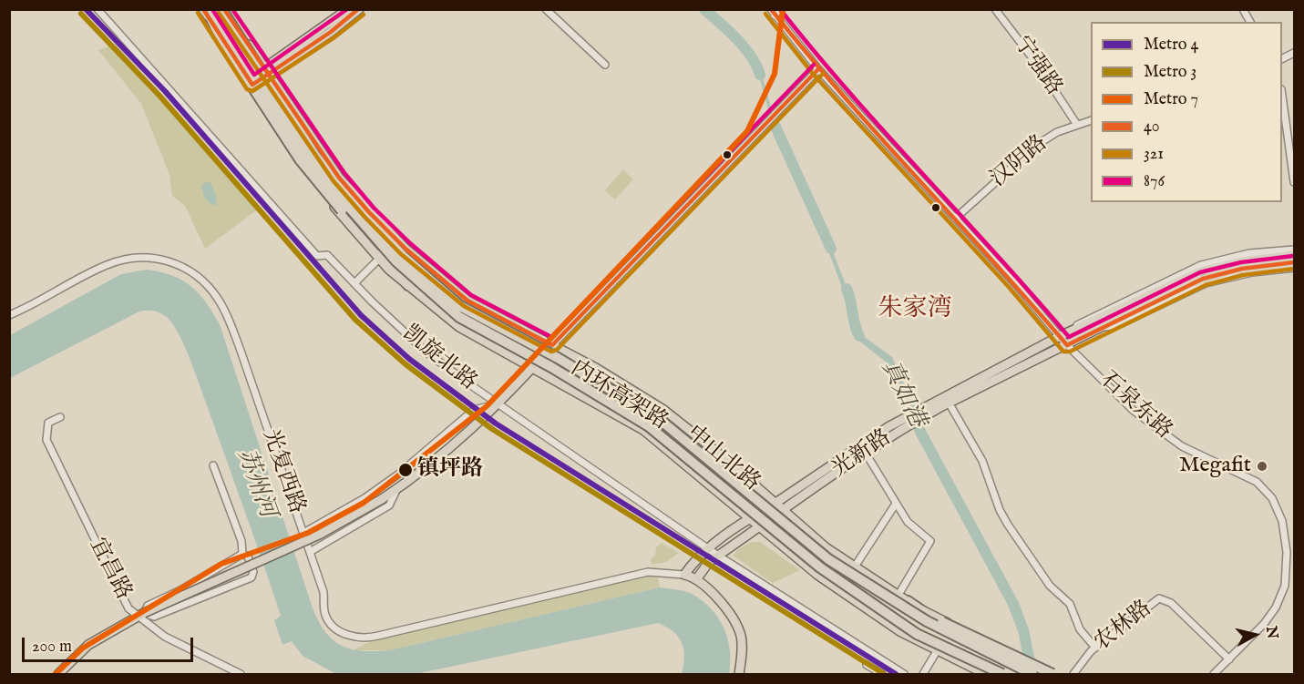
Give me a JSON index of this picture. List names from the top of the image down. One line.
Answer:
{"streets":{"highway":["内环高架路"],"main road":["光新路","中山北路","光复西路"],"street":["宁强路","汉阴路","凯旋北路","石泉东路","宜昌路","农林路"]},"crossings":[["宁强路","汉阴路"],["汉阴路","石泉东路"],["凯旋北路","光新路"],["内环高架路","中山北路"],["石泉东路","光新路"],["石泉东路","农林路"],["光新路","中山北路"],["光新路","光复西路"]],"districts":["朱家湾"],"water":["真如港","苏州河"],"places":["Megafit","镇坪路"],"lines":["metro line 4","metro line 7","transit line 40","transit line 876","transit line 321","metro line 3"],"legend":["Metro 4","Metro 3","Metro 7","40","321","876"],"scale_bar":"200 m","north":"right"}
